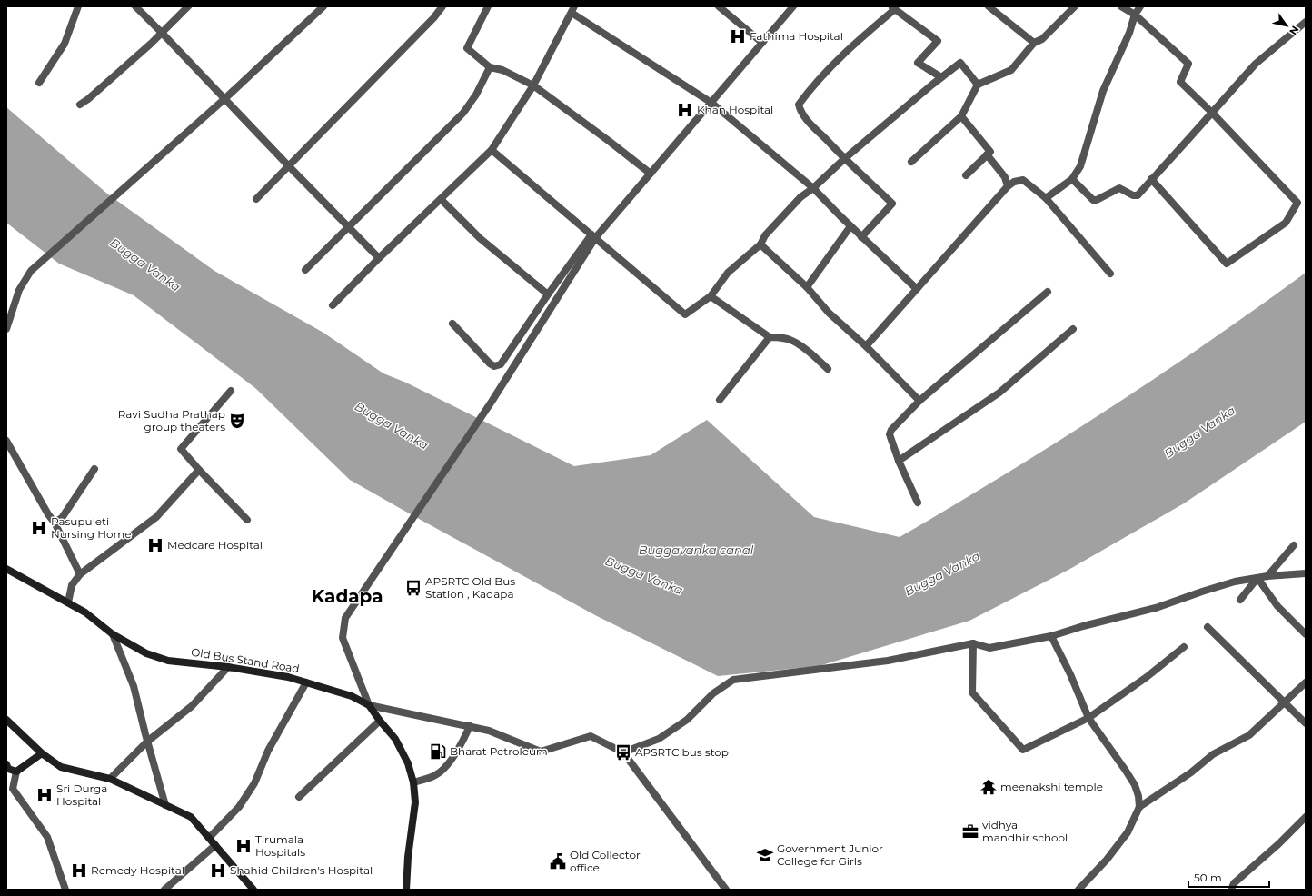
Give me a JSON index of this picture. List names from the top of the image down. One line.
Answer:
{"streets":{"main road":["Old Bus Stand Road"]},"districts":["Kadapa"],"water":["Bugga Vanka","Buggavanka canal"],"places":{"hospital":["Fathima Hospital","Khan Hospital","Pasupuleti Nursing Home","Medcare Hospital","Sri Durga Hospital","Tirumala Hospitals","Remedy Hospital","Shahid Children's Hospital"],"theatre":["Ravi Sudha Prathap group theaters"],"bus stop":["APSRTC Old Bus Station , Kadapa","APSRTC bus stop"],"fuel station":["Bharat Petroleum"],"temple":["meenakshi temple"],"office":["vidhya mandhir school"],"school or university":["Government Junior College for Girls"],"public building":["Old Collector office"]},"scale_bar":"50 m","north":"bottom right"}
